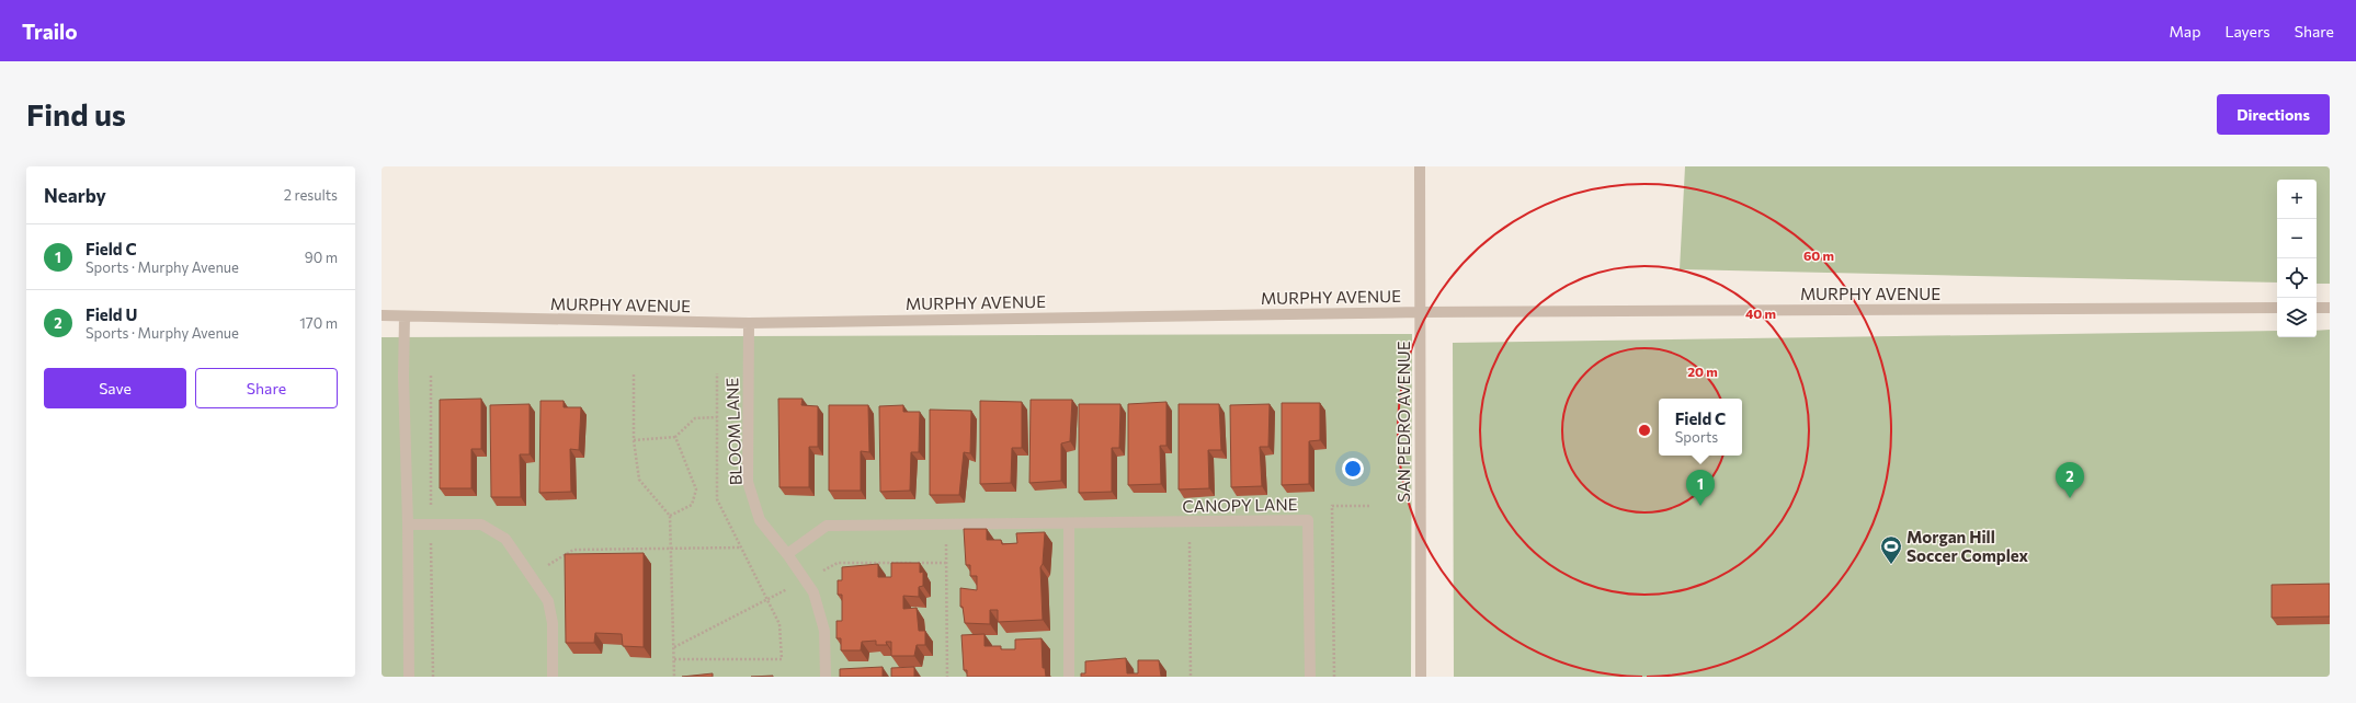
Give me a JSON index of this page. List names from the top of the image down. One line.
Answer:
{"streets":{"street":["MURPHY AVENUE","SAN PEDRO AVENUE","BLOOM LANE","CANOPY LANE"]},"crossings":[["MURPHY AVENUE","SAN PEDRO AVENUE"],["MURPHY AVENUE","BLOOM LANE"],["BLOOM LANE","CANOPY LANE"]],"places":{"sports":["Morgan Hill Soccer Complex"]},"page":{"header":"Trailo","nav":["Map","Layers","Share"],"buttons":["Directions",["Save","Share"]],"title":"Find us","heading":["Nearby","2 results"],"map_buttons":["+","−"],"list":[{"mark":"1","name":"Field C","note":"Sports · Murphy Avenue","value":"90 m"},{"mark":"2","name":"Field U","note":"Sports · Murphy Avenue","value":"170 m"}],"popup":["Field C","Sports"],"pins":["2","1"]},"rings":["60 m","40 m","20 m"]}
